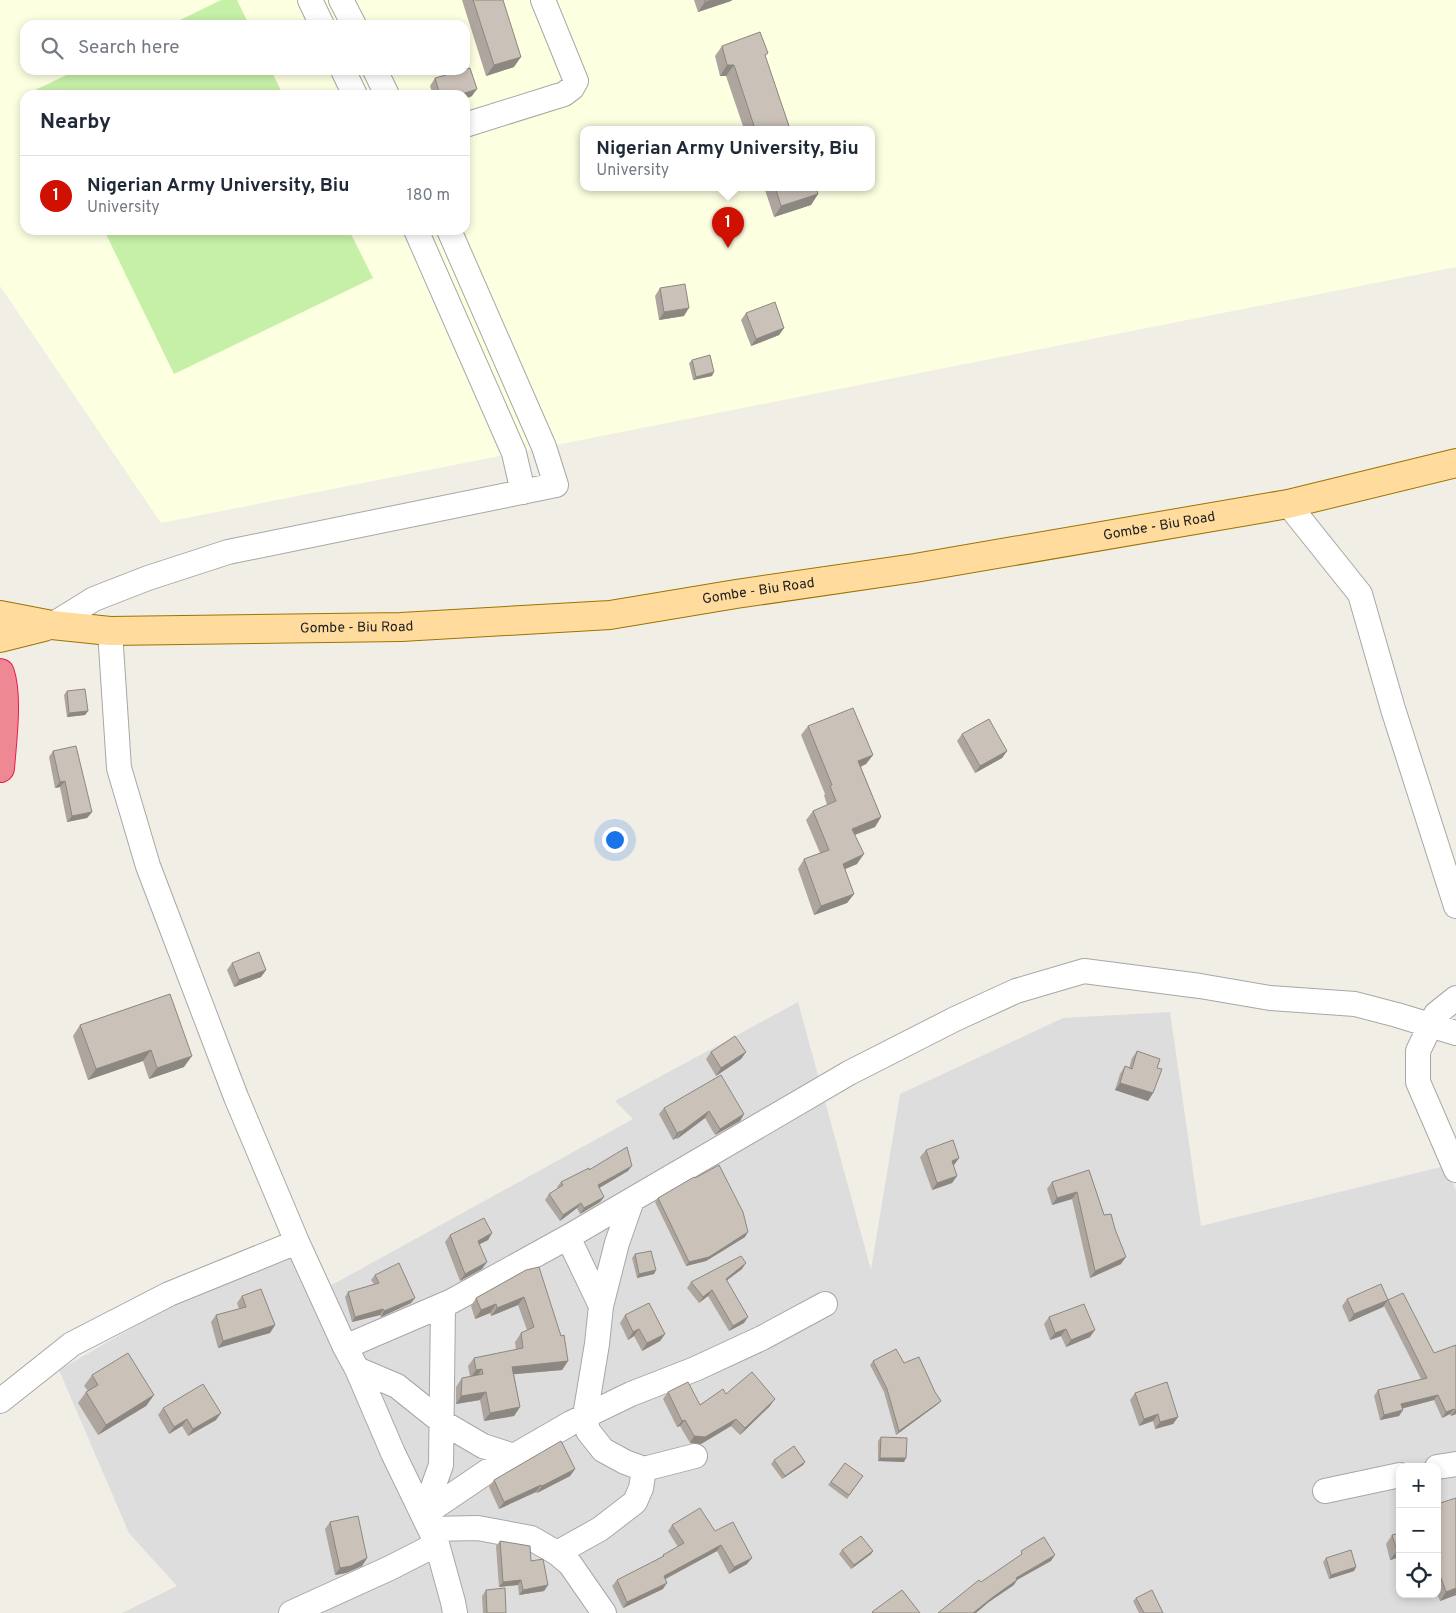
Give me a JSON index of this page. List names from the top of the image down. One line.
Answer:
{"streets":{"main road":["Gombe - Biu Road"]},"page":{"search":"Search here","heading":"Nearby","popup":["Nigerian Army University, Biu","University"],"list":[{"mark":"1","name":"Nigerian Army University, Biu","note":"University","value":"180 m"}],"pins":"1","map_buttons":["+","−"]}}
